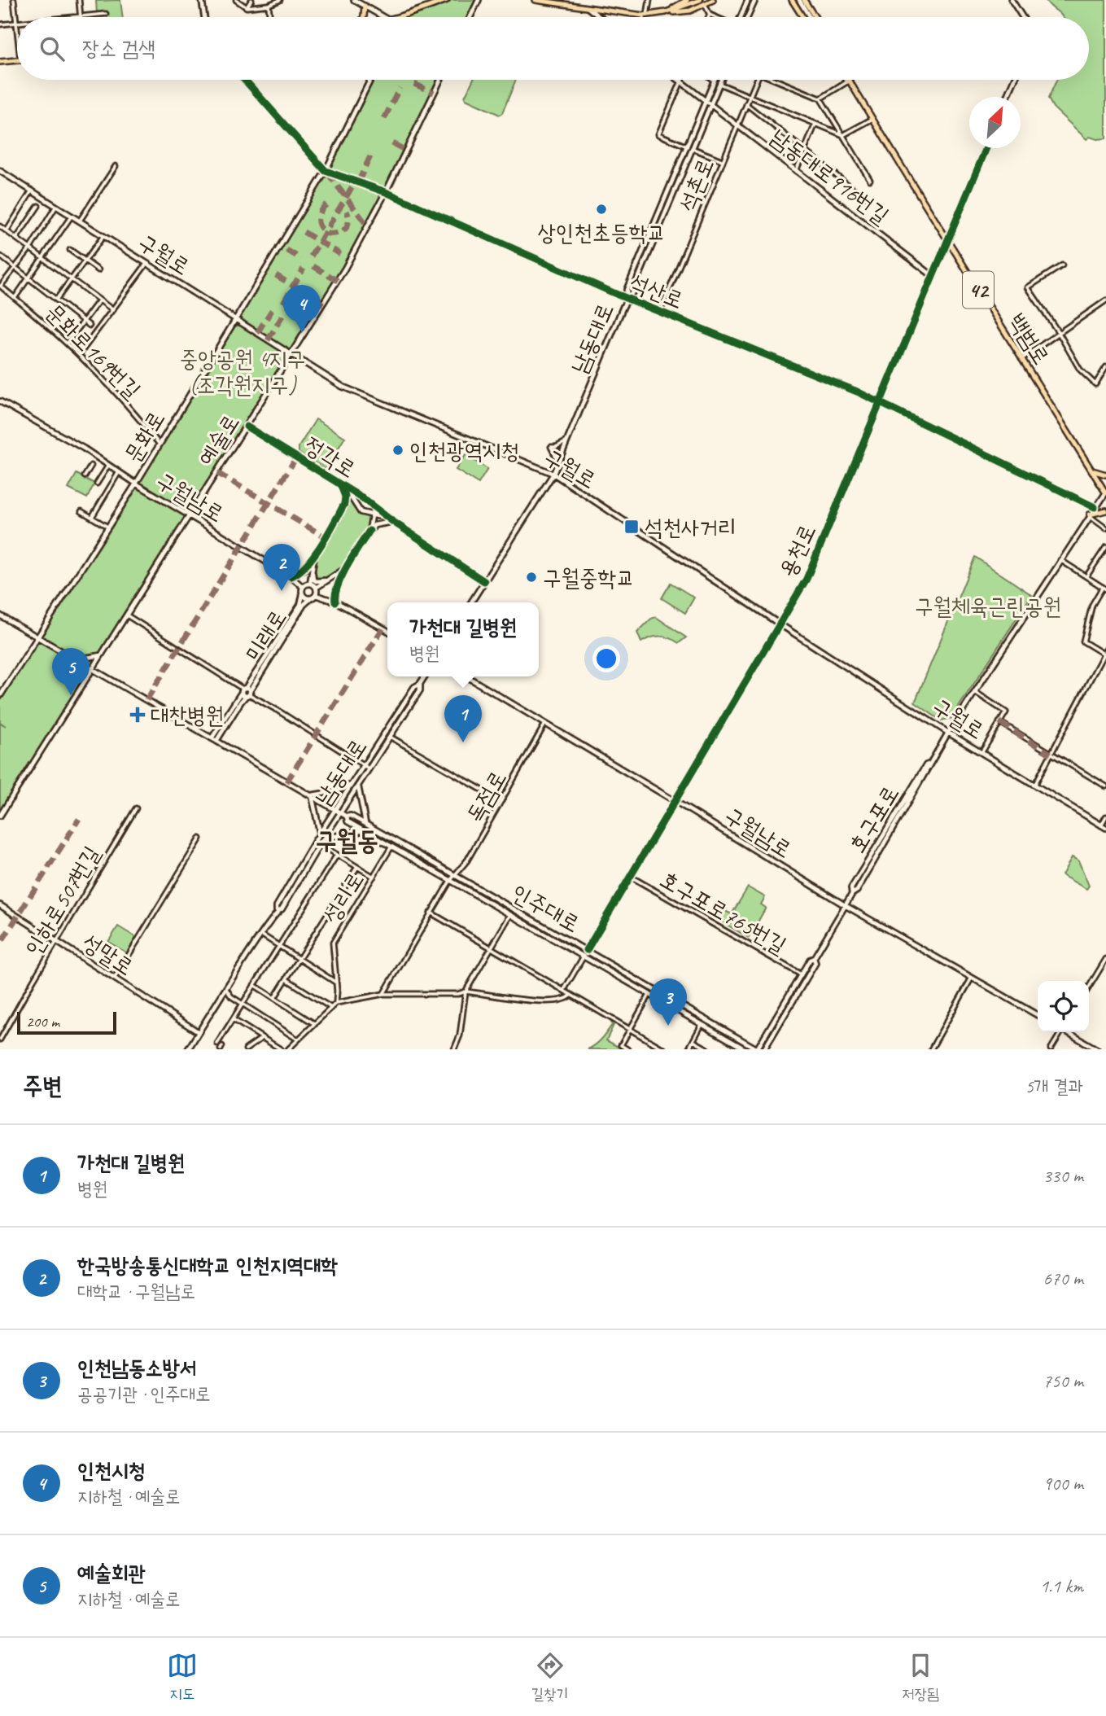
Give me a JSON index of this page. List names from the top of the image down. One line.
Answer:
{"streets":{"main road":["남동대로916번길","구월로","42","석산로","남동대로","백범로","문화로","예술로","정각로","구월남로","용천로","미래로","호구포로","인주대로","성말로"],"street":["석촌로","문화로169번길","독점로","성리로","인하로507번길","호구포로765번길"]},"crossings":[["남동대로916번길","석촌로"],["남동대로916번길","남동대로"],["남동대로916번길","용천로"],["석촌로","석산로"],["구월로","남동대로"],["구월로","문화로"],["구월로","예술로"],["구월로","용천로"],["구월로","호구포로"],["석산로","남동대로"],["석산로","문화로"],["석산로","예술로"],["석산로","용천로"],["석산로","호구포로"],["남동대로","인주대로"],["남동대로","성말로"],["백범로","용천로"],["백범로","호구포로"],["문화로169번길","문화로"],["문화로","구월남로"],["문화로","인주대로"],["예술로","정각로"],["예술로","구월남로"],["예술로","인주대로"],["구월남로","용천로"],["구월남로","미래로"],["구월남로","독점로"],["구월남로","호구포로"],["용천로","인주대로"],["용천로","호구포로765번길"],["미래로","인주대로"],["독점로","인주대로"],["호구포로","인주대로"],["호구포로","호구포로765번길"],["성리로","인주대로"],["인하로507번길","성말로"]],"districts":["구월동"],"parks":["중앙공원 4지구 (조각원지구)","구월체육근린공원"],"places":{"other":["상인천초등학교","인천광역시청","구월중학교"],"transit":["석천사거리"],"health":["대찬병원"]},"scale_bar":"200 m","north":"top right","page":{"search":"장소 검색","pins":["4","2","5","1","3"],"popup":["가천대 길병원","병원"],"scale":"200 m","heading":["주변","5개 결과"],"list":[{"mark":"1","name":"가천대 길병원","note":"병원","value":"330 m"},{"mark":"2","name":"한국방송통신대학교 인천지역대학","note":"대학교 · 구월남로","value":"670 m"},{"mark":"3","name":"인천남동소방서","note":"공공기관 · 인주대로","value":"750 m"},{"mark":"4","name":"인천시청","note":"지하철 · 예술로","value":"900 m"},{"mark":"5","name":"예술회관","note":"지하철 · 예술로","value":"1.1 km"}],"nav":["지도","길찾기","저장됨"]}}
